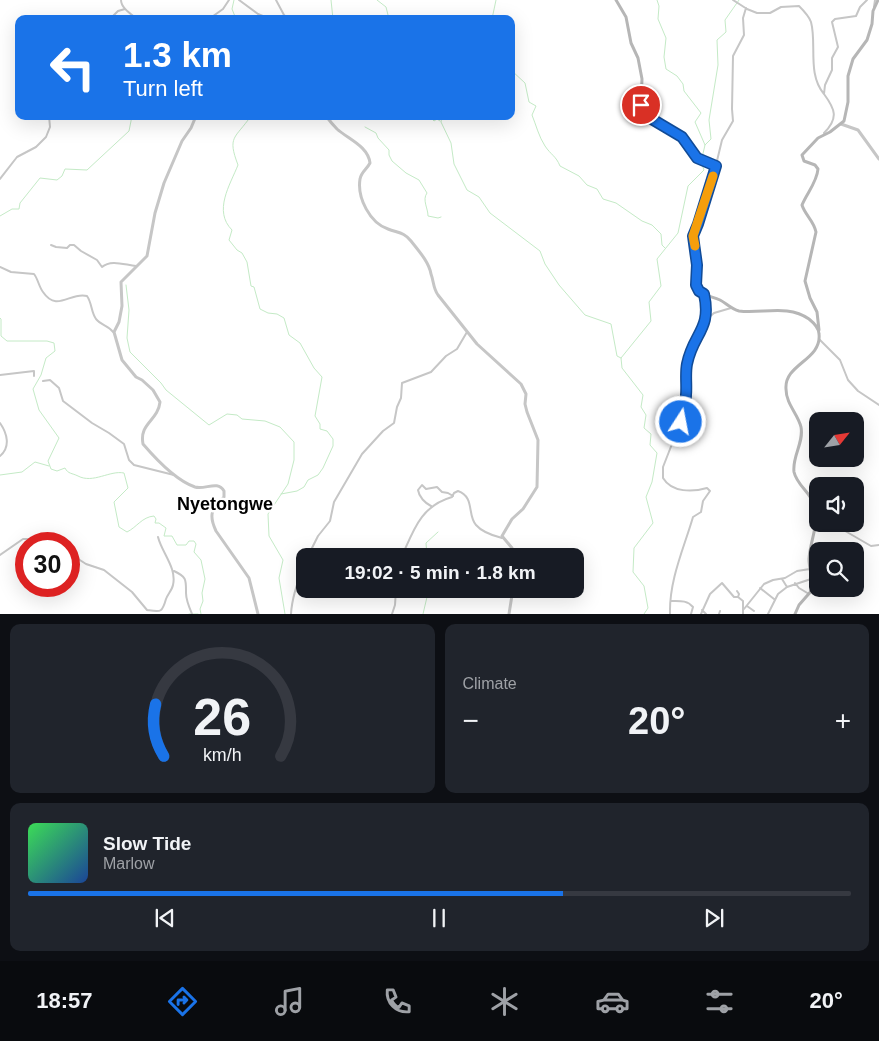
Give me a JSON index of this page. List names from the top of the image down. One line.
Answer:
{"districts":["Nyetongwe"],"north":"top right","page":{"turn":["1.3 km","Turn left"],"limit":"30","trip":"19:02 · 5 min · 1.8 km","tile":"Climate","heat":["−","20°","+"],"song":["Slow Tide","Marlow"],"tabs":["18:57","20°"],"gauge":["26","km/h"]}}
